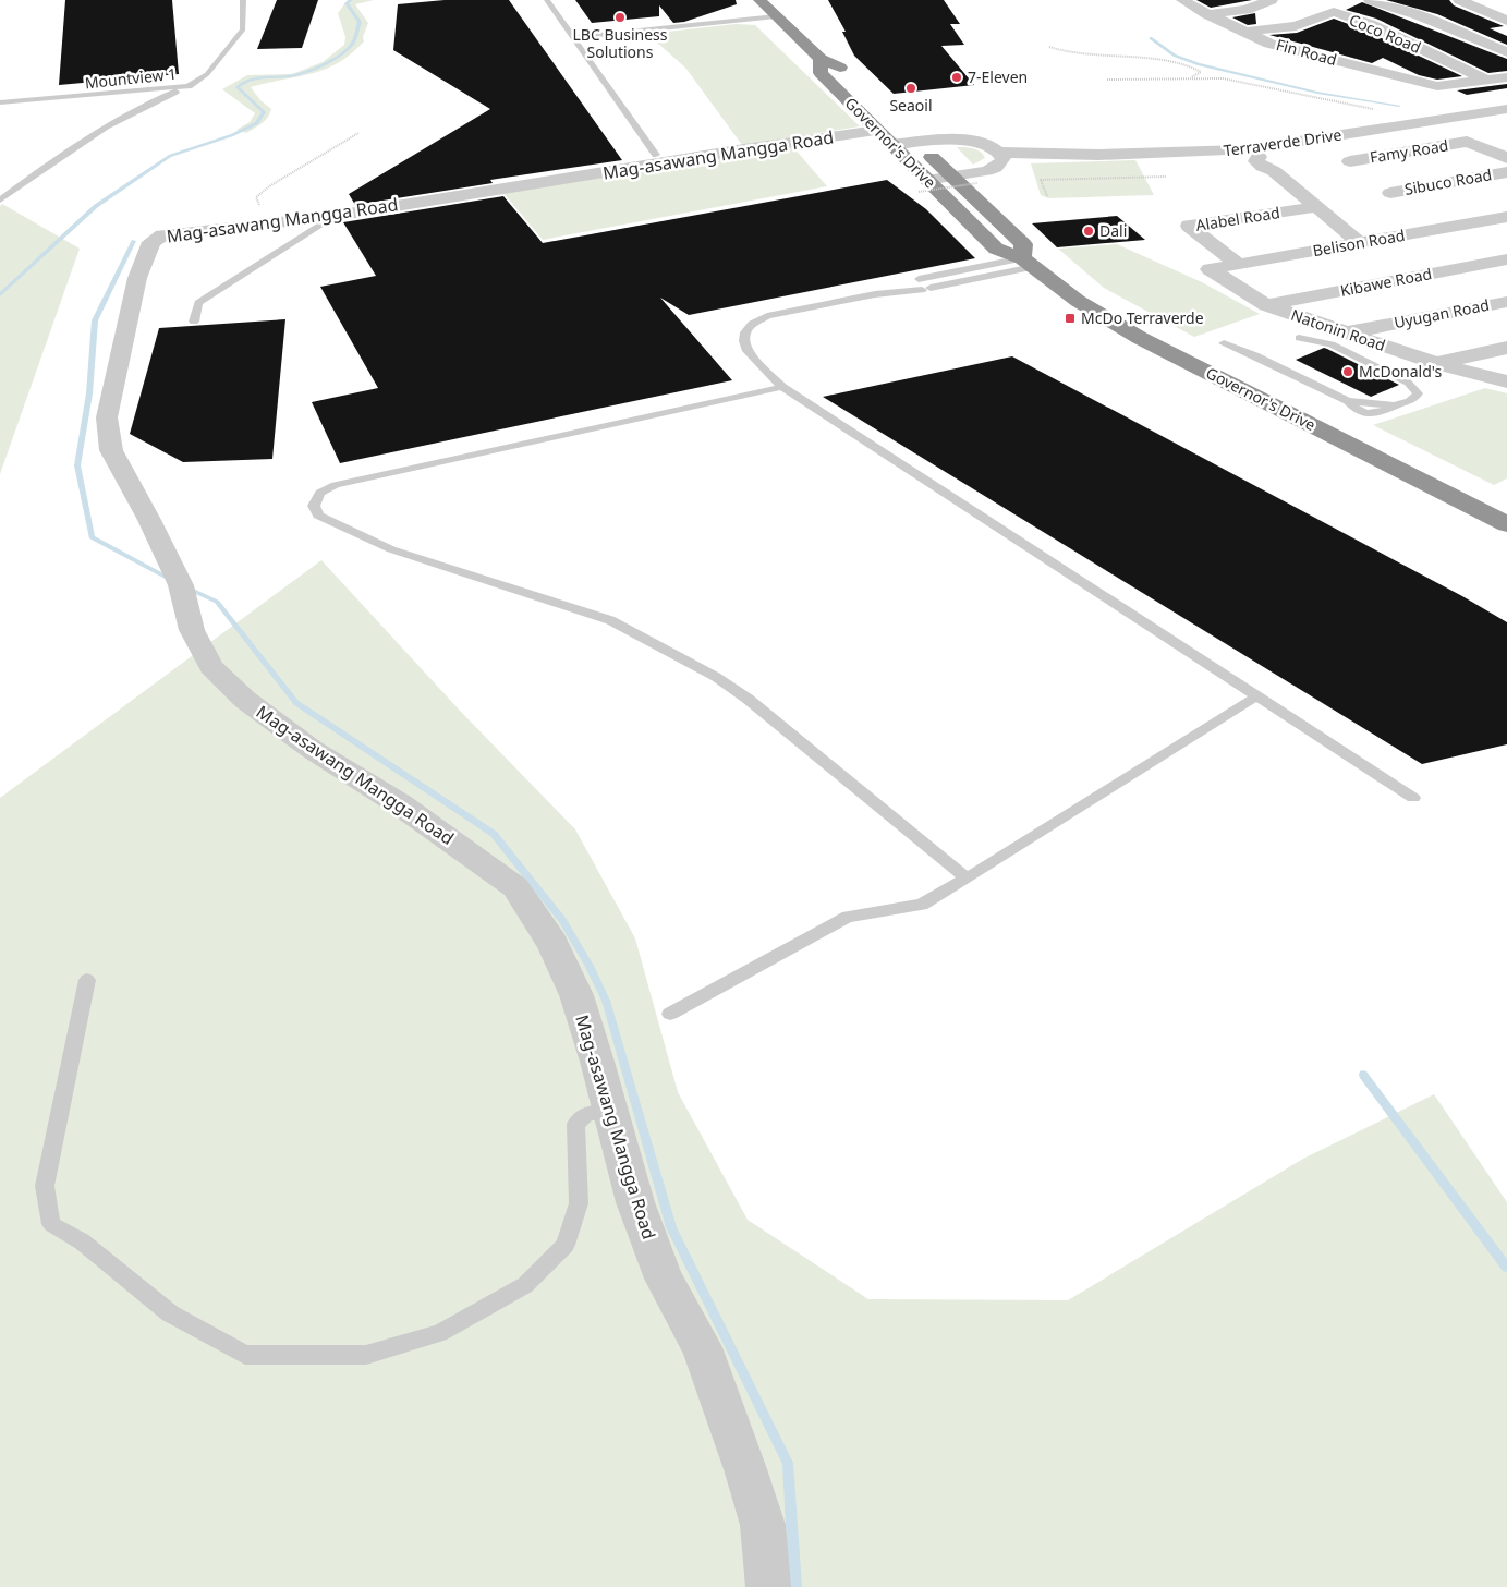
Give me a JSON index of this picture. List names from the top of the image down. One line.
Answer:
{"streets":{"highway":["Governor's Drive"],"street":["Coco Road","Fin Road","Terraverde Drive","Famy Road","Mag-asawang Mangga Road","Sibuco Road","Alabel Road","Belison Road","Kibawe Road","Uyugan Road","Natonin Road"],"lane":["Mountview 1"]},"crossings":[["Coco Road","Fin Road"],["Governor's Drive","Terraverde Drive"],["Governor's Drive","Mag-asawang Mangga Road"],["Terraverde Drive","Mag-asawang Mangga Road"],["Famy Road","Sibuco Road"],["Alabel Road","Belison Road"],["Belison Road","Natonin Road"],["Kibawe Road","Natonin Road"],["Uyugan Road","Natonin Road"]],"places":{"other":["LBC Business Solutions","7-Eleven","Seaoil","Dali","McDonald's"],"transit":["McDo Terraverde"]}}
